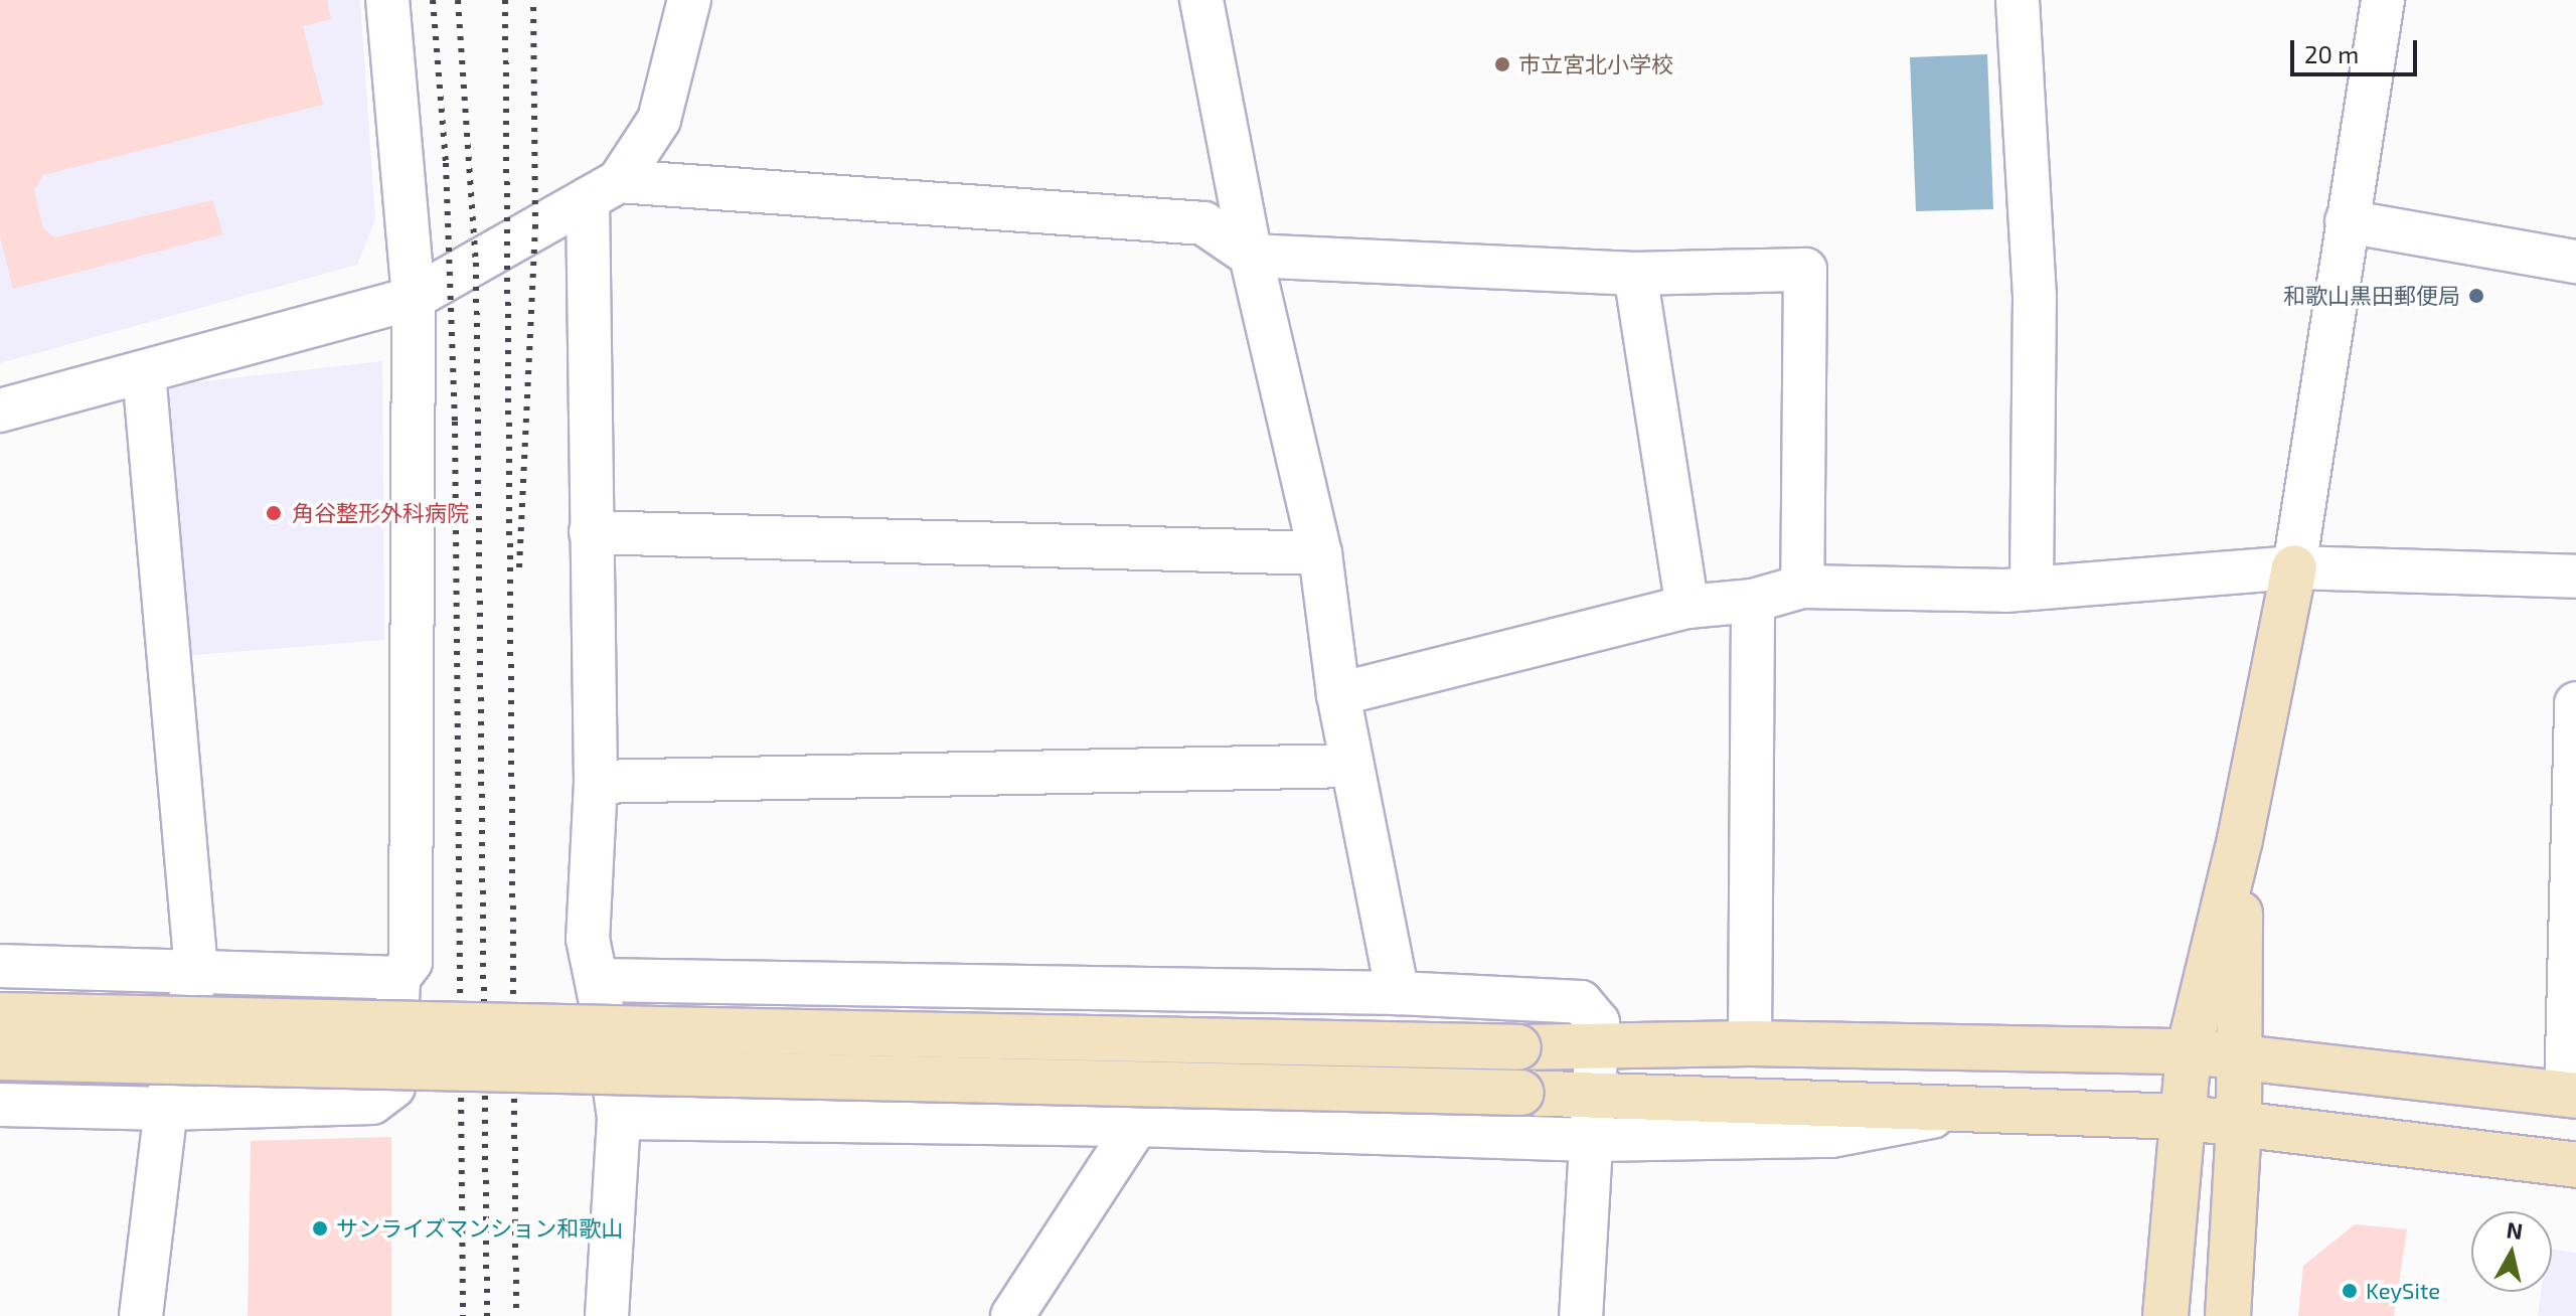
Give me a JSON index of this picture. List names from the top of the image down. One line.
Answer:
{"places":["市立宮北小学校","和歌山黒田郵便局","角谷整形外科病院","サンライズマンション和歌山","KeySite"],"scale_bar":"20 m","north":"top"}
